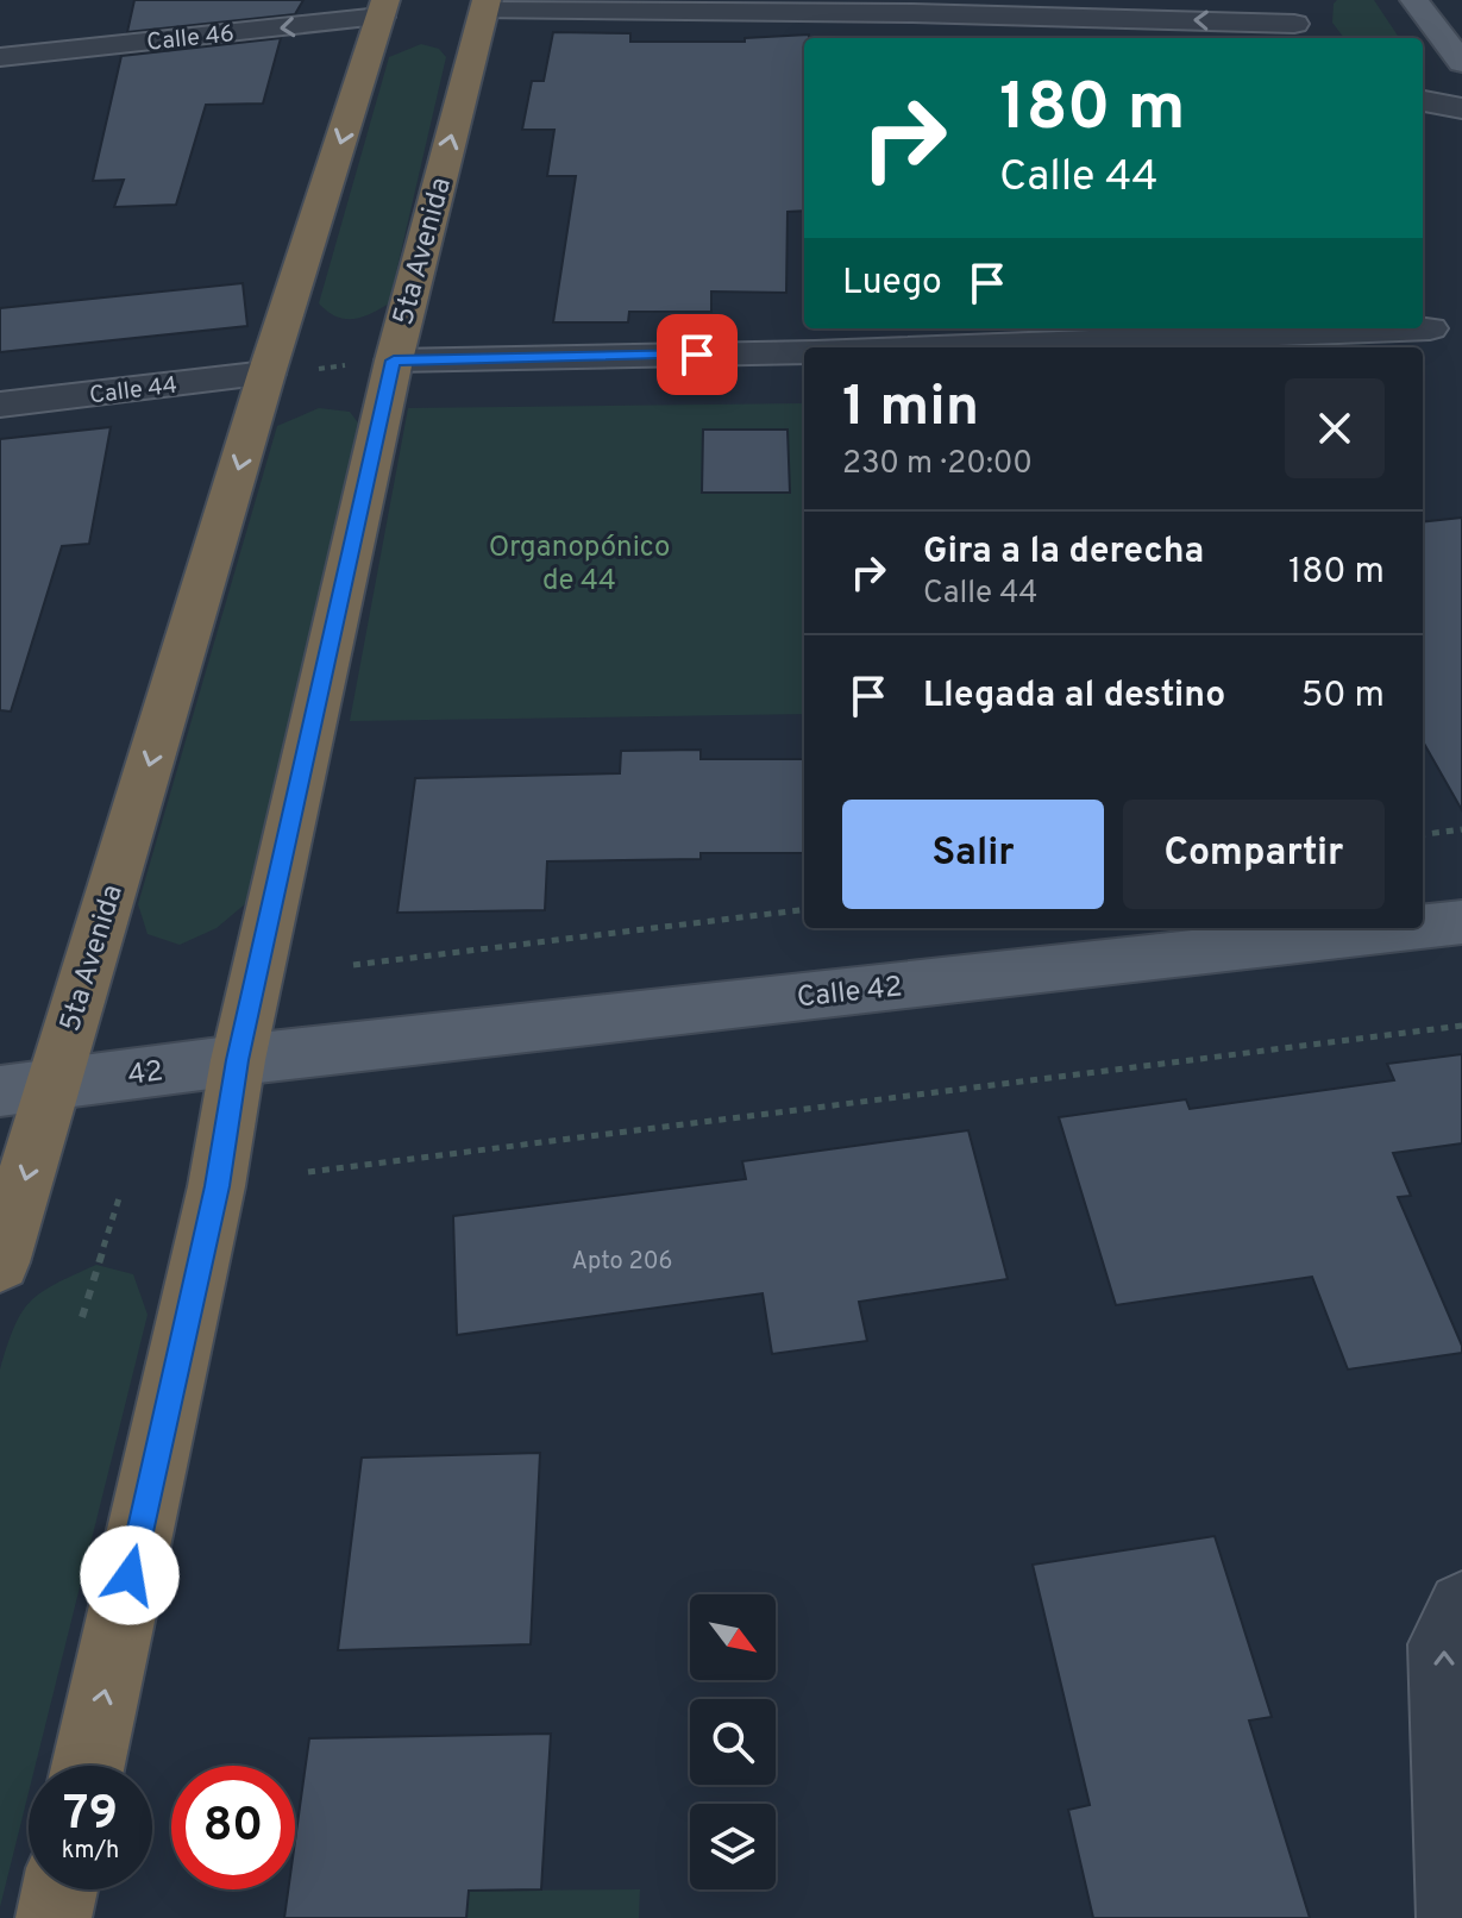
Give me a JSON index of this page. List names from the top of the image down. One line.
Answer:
{"streets":{"highway":["5ta Avenida"],"main road":["Calle 42","42"],"street":["Calle 46","Calle 44"]},"crossings":[["Calle 46","5ta Avenida"],["5ta Avenida","Calle 44"],["5ta Avenida","Calle 42"],["5ta Avenida","42"],["Calle 42","42"]],"one_way":["Calle 46"],"parks":["Organopónico de 44"],"house_numbers":["Apto 206"],"north":"bottom right","page":{"turn":["180 m","Calle 44"],"then":"Luego","heading":["1 min","230 m · 20:00"],"list":[{"name":"Gira a la derecha","note":"Calle 44","value":"180 m"},{"name":"Llegada al destino","value":"50 m"}],"buttons":["Salir","Compartir"],"speed":"79 km/h","limit":"80"}}
